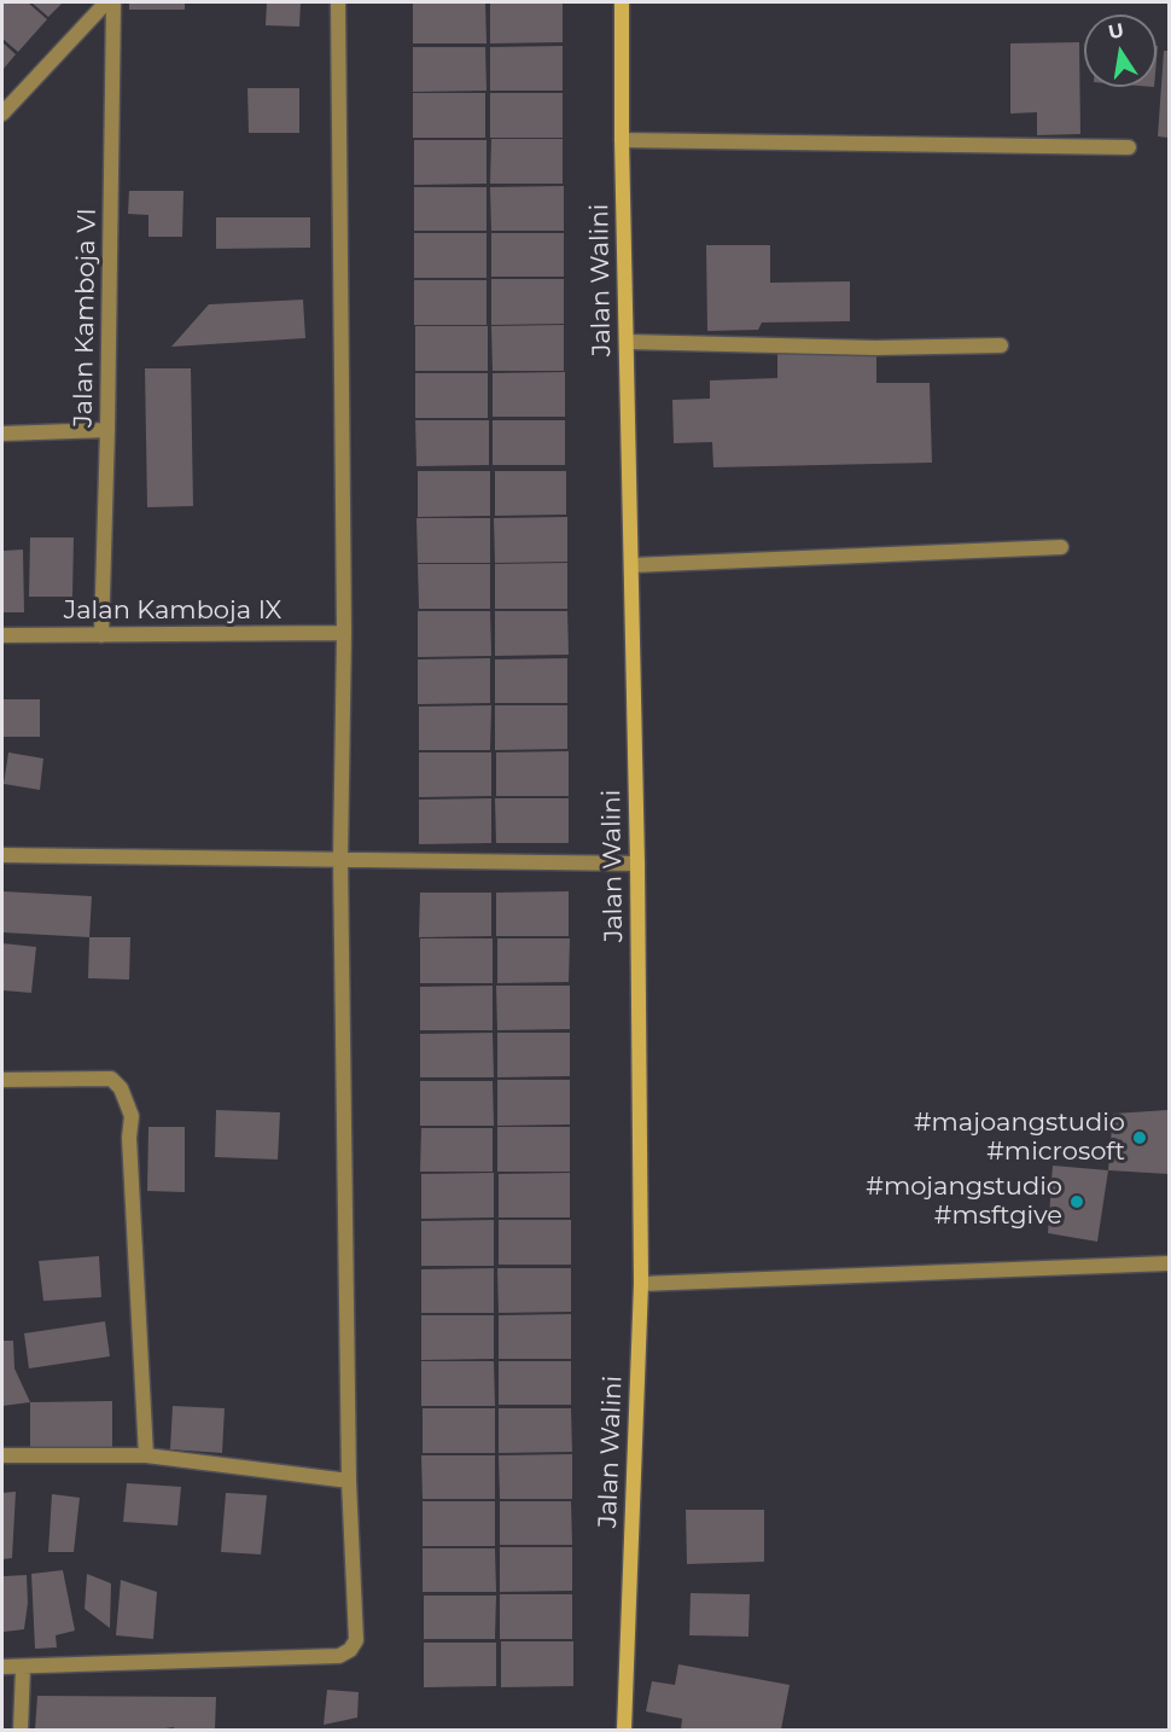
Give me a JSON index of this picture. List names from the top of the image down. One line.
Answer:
{"streets":{"street":["Jalan Walini","Jalan Kamboja VI","Jalan Kamboja IX"]},"crossings":[["Jalan Kamboja VI","Jalan Kamboja IX"]],"places":["#majoangstudio #microsoft","#mojangstudio #msftgive"],"north":"top"}
